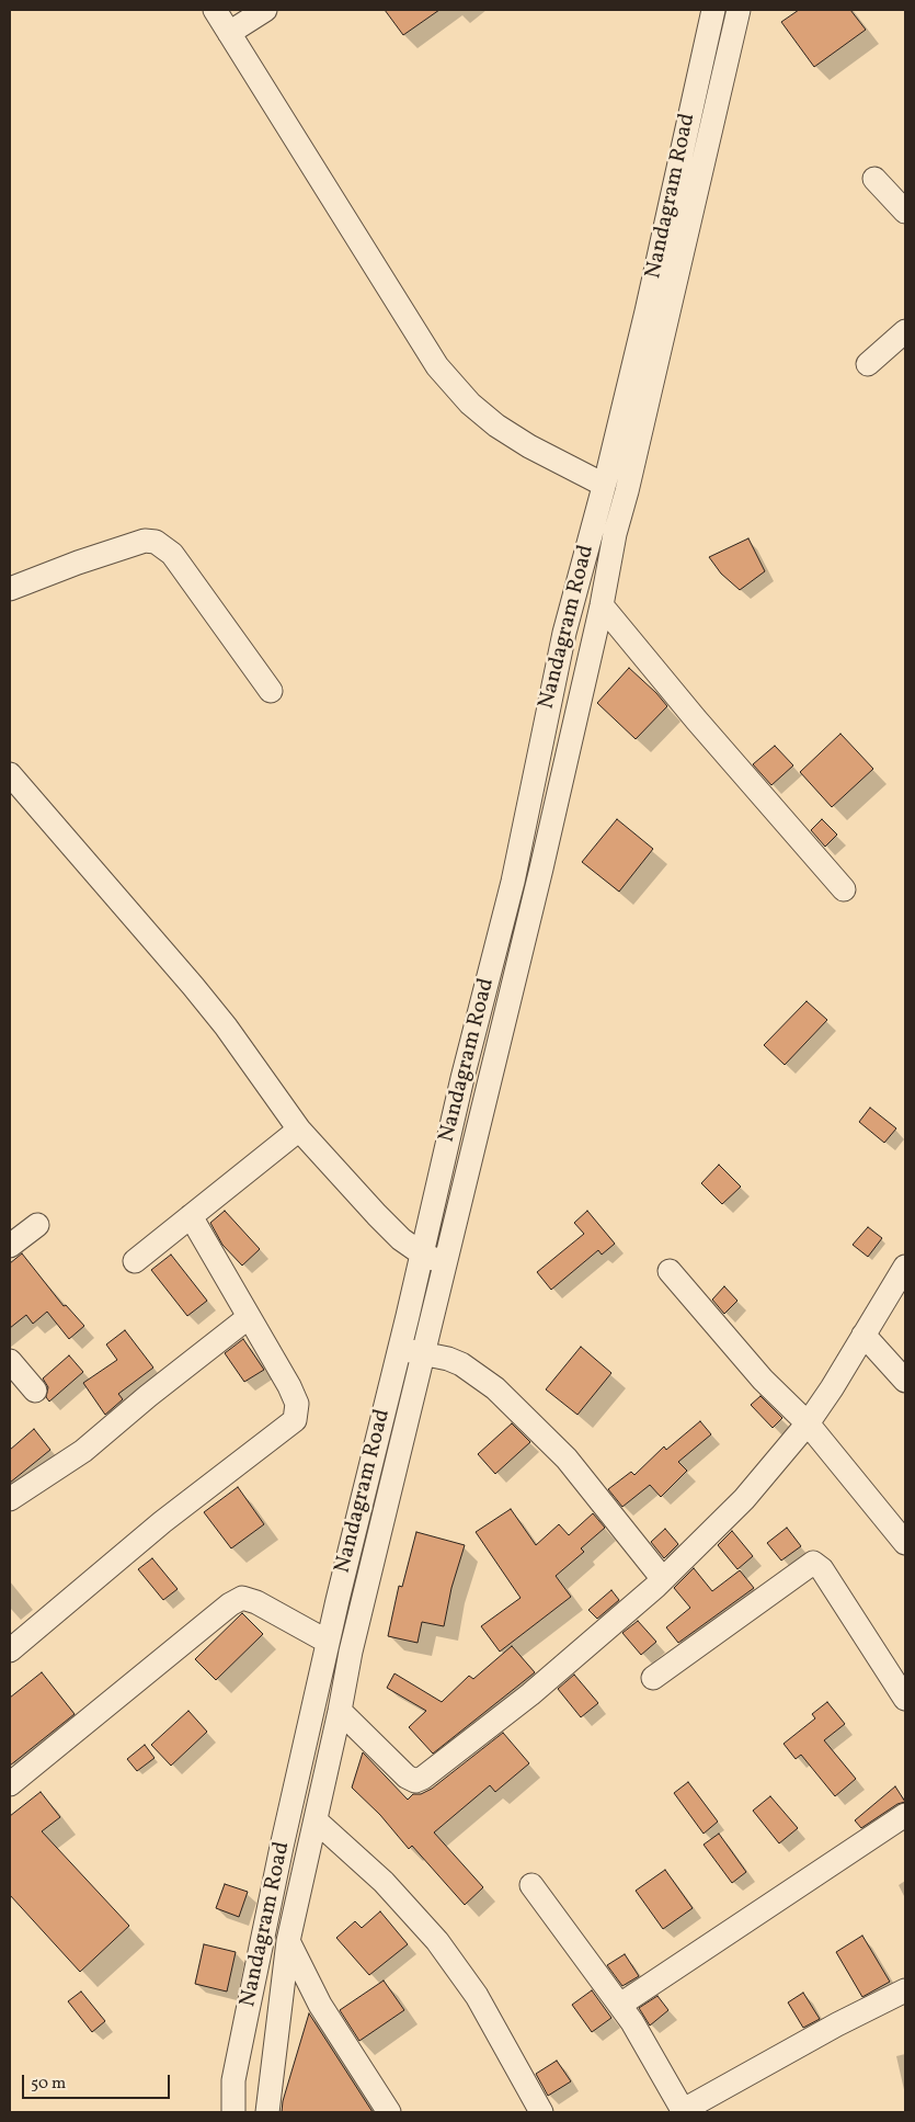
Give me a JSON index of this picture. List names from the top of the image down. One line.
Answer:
{"streets":{"street":["Nandagram Road"]},"scale_bar":"50 m"}
